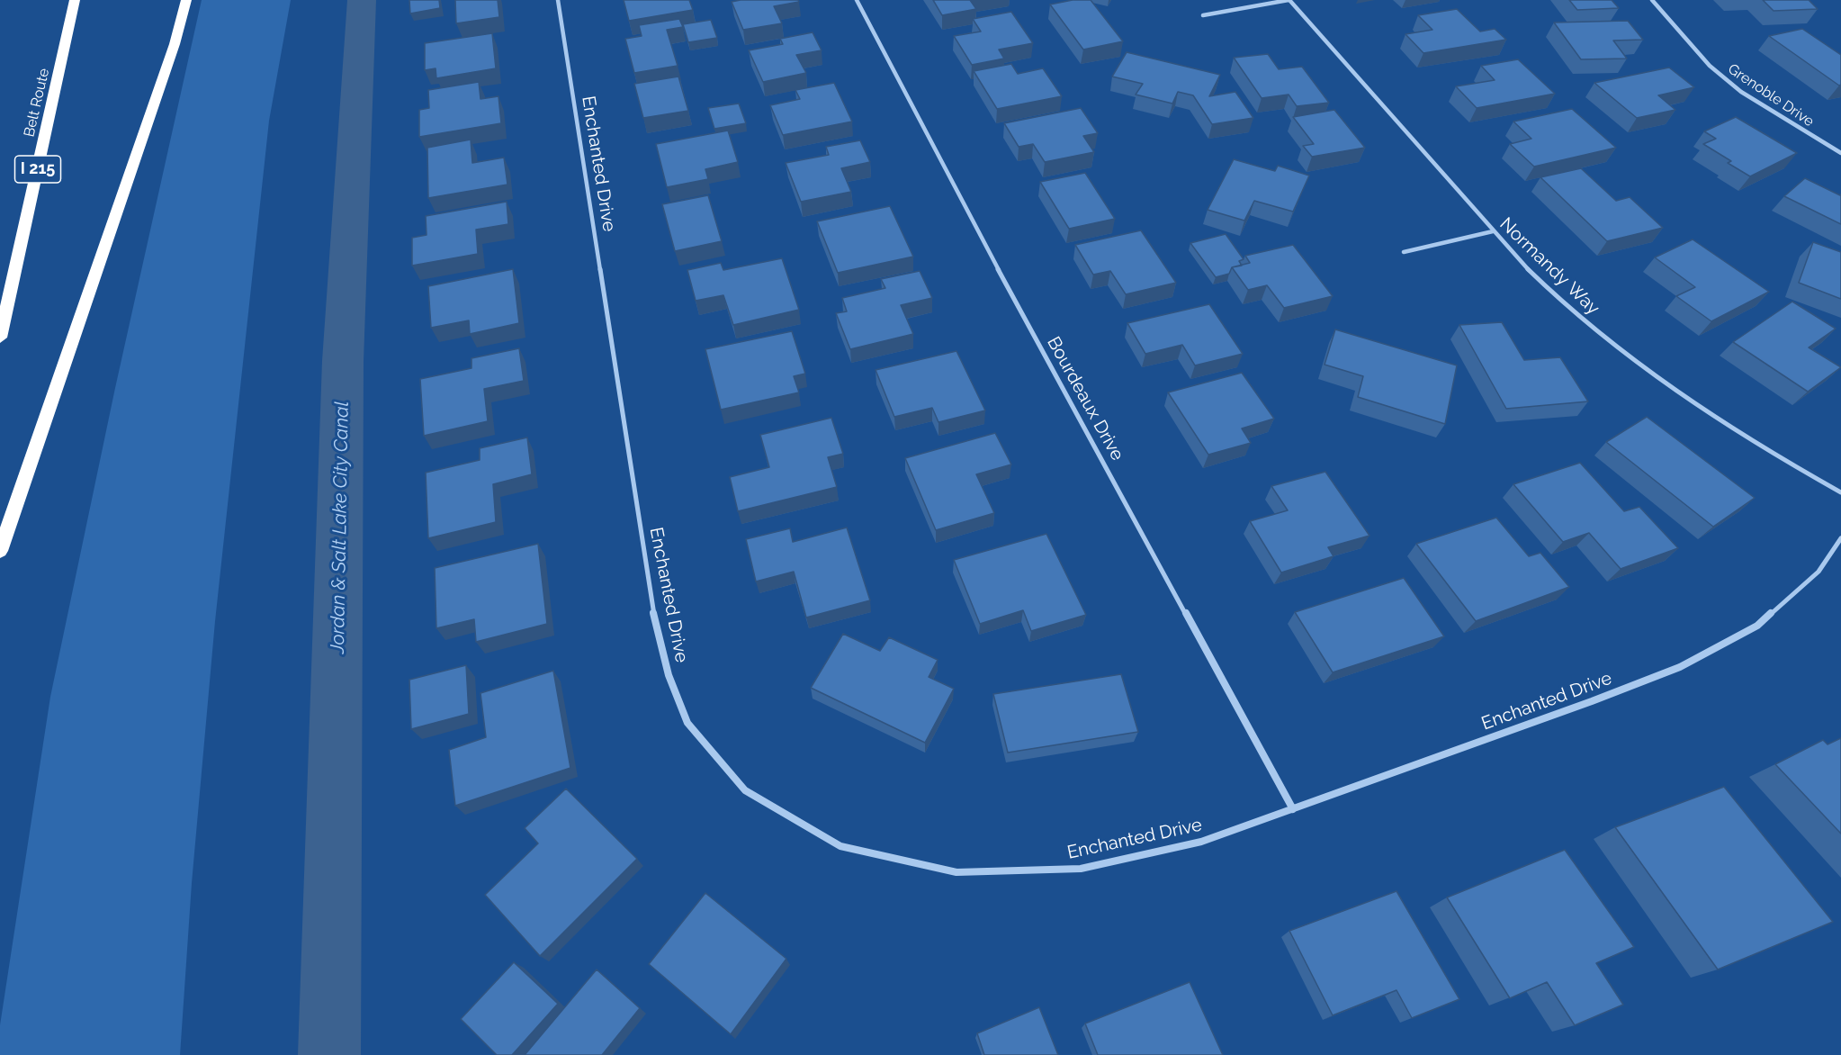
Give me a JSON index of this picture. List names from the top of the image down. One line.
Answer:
{"streets":{"highway":["Belt Route","I 215"],"street":["Grenoble Drive","Enchanted Drive","Normandy Way","Bourdeaux Drive"]},"crossings":[["Enchanted Drive","Bourdeaux Drive"]],"water":["Jordan & Salt Lake City Canal"]}
